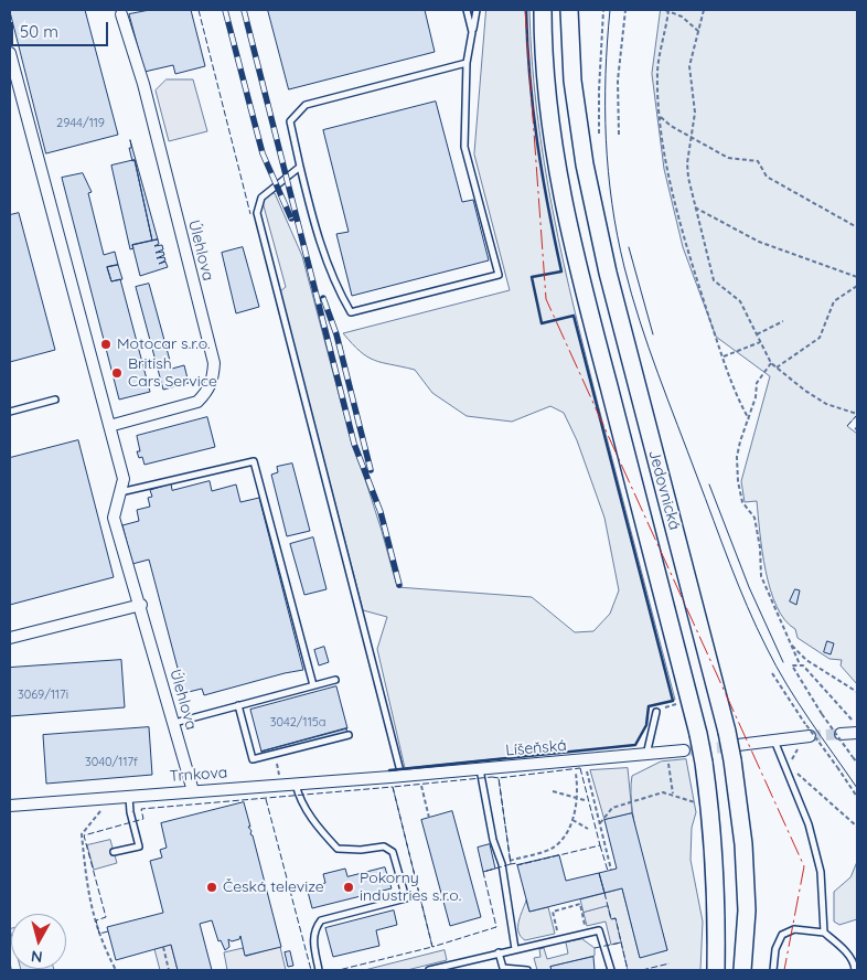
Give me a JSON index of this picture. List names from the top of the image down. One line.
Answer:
{"streets":{"main road":["Jedovnická"],"street":["Úlehlova","Líšeňská","Trnkova"]},"crossings":[["Úlehlova","Trnkova"],["Líšeňská","Trnkova"]],"places":["Motocar s.r.o.","British Cars Service","Česká televize","Pokorny industries s.r.o."],"house_numbers":["2944/119","3069/117i","3042/115a","3040/117f"],"scale_bar":"50 m","north":"bottom"}
